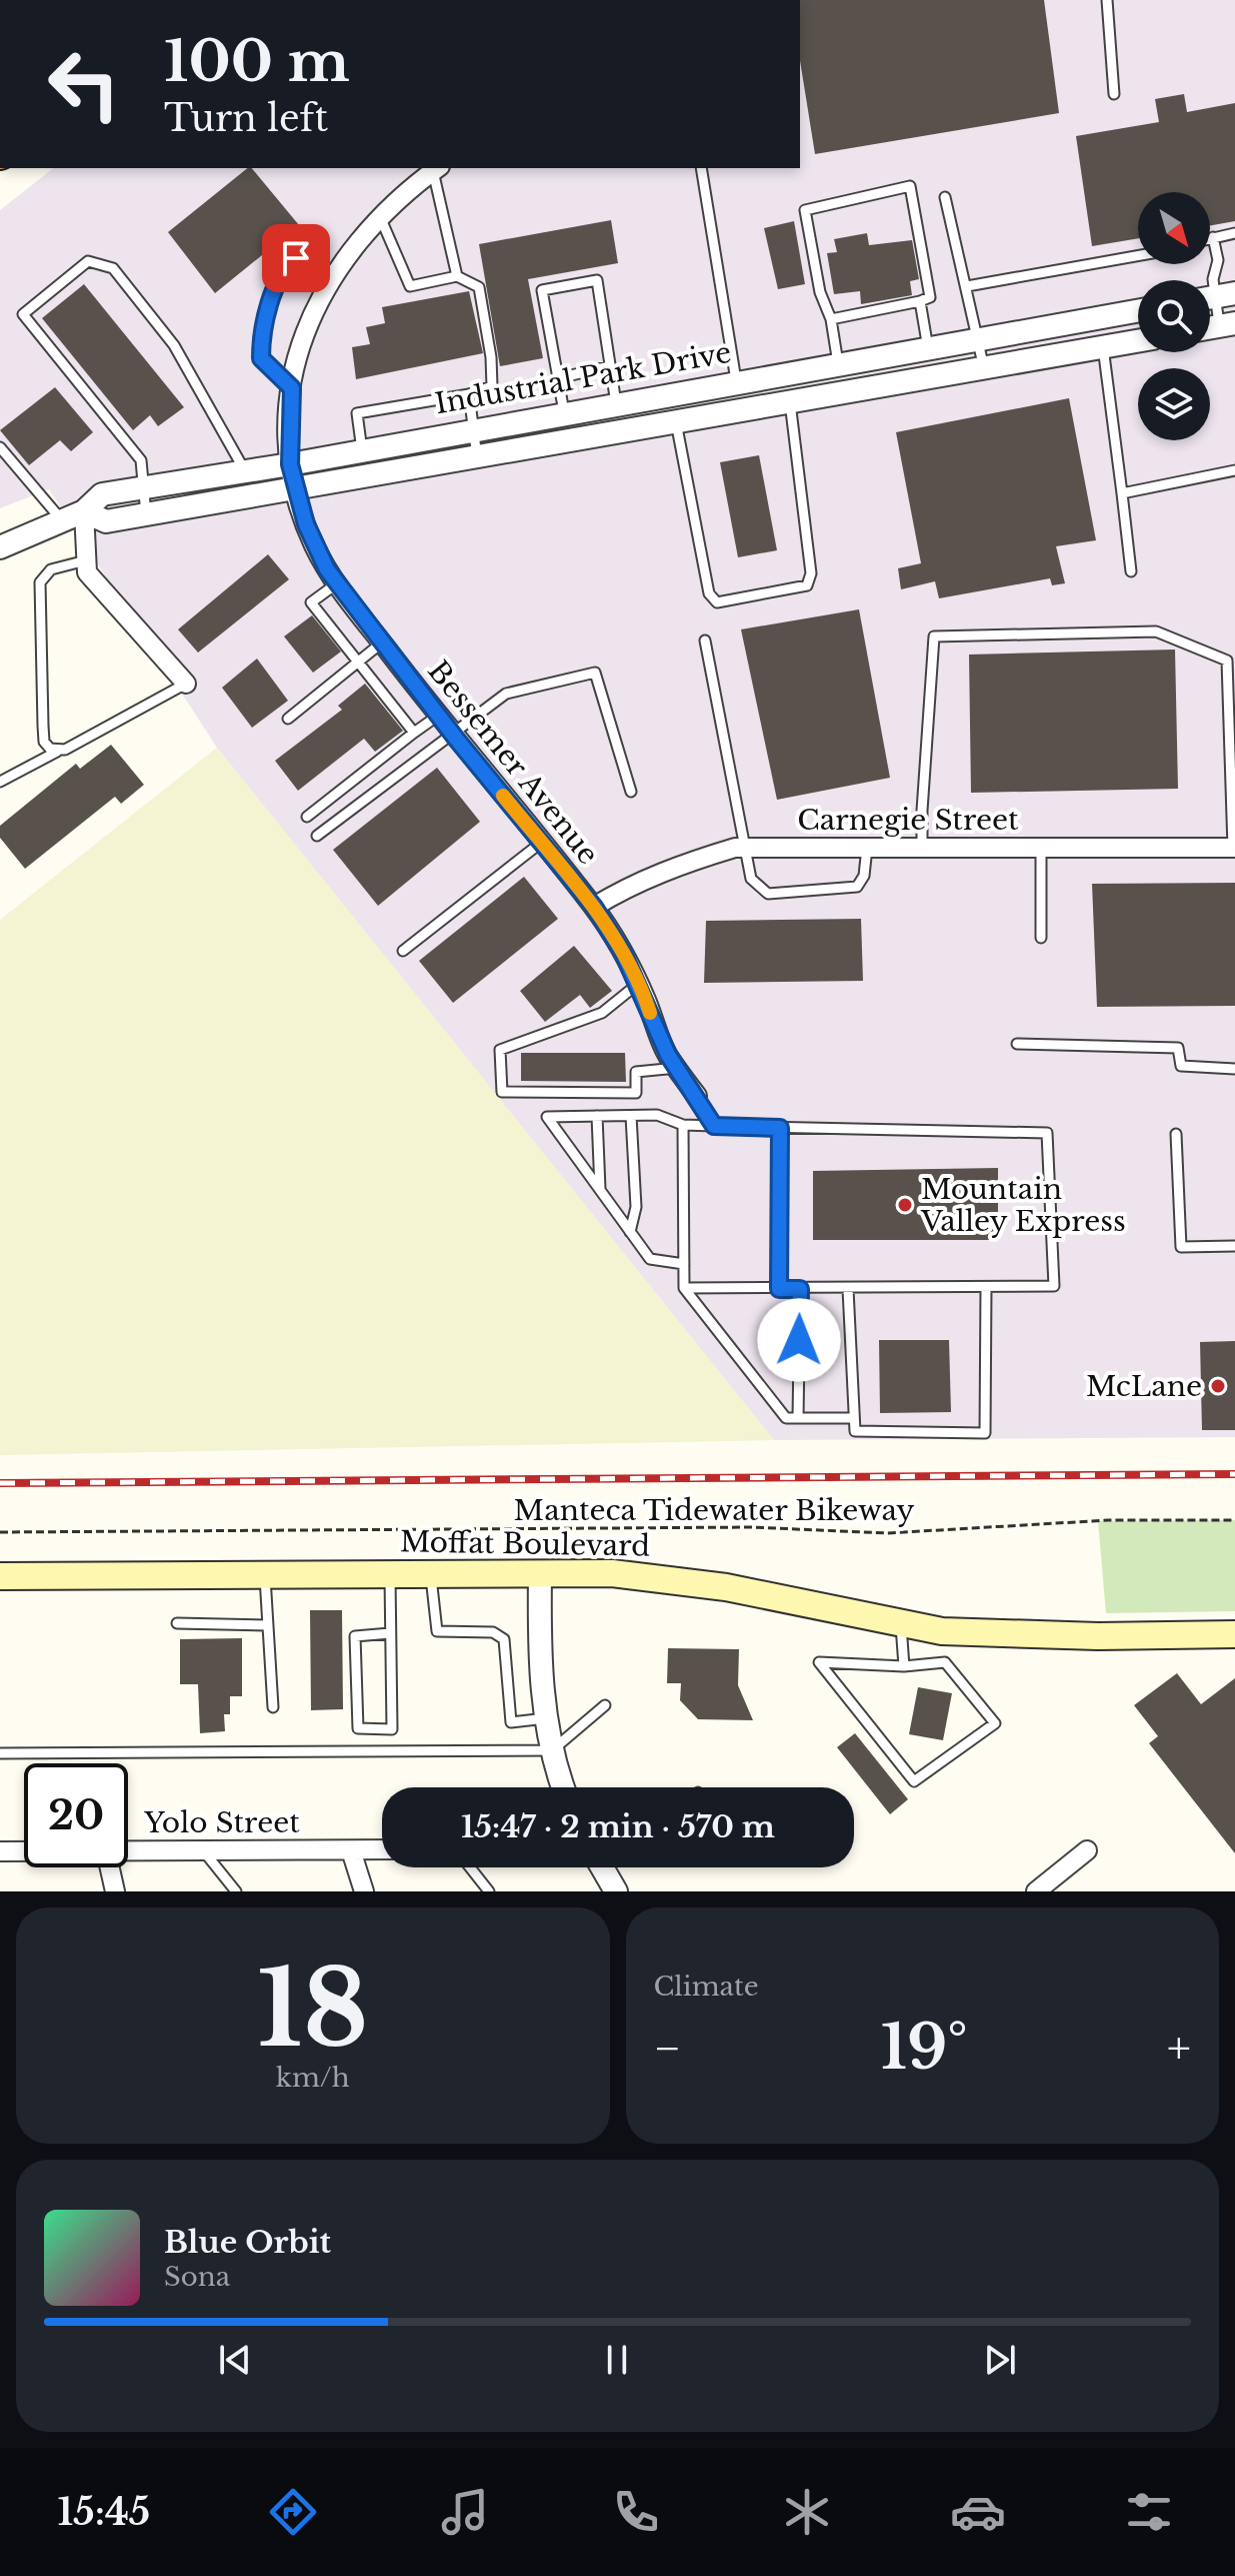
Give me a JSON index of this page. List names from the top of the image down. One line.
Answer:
{"streets":{"main road":["Moffat Boulevard"],"street":["Industrial Park Drive","Bessemer Avenue","Carnegie Street","Yolo Street"],"path":["Manteca Tidewater Bikeway"]},"crossings":[["Industrial Park Drive","Bessemer Avenue"],["Bessemer Avenue","Carnegie Street"]],"places":["Mountain Valley Express","McLane"],"north":"bottom right","page":{"turn":["100 m","Turn left"],"limit":"20","trip":"15:47 · 2 min · 570 m","tile":[["18","km/h"],"Climate"],"heat":["−","19°","+"],"song":["Blue Orbit","Sona"],"tabs":"15:45"}}
